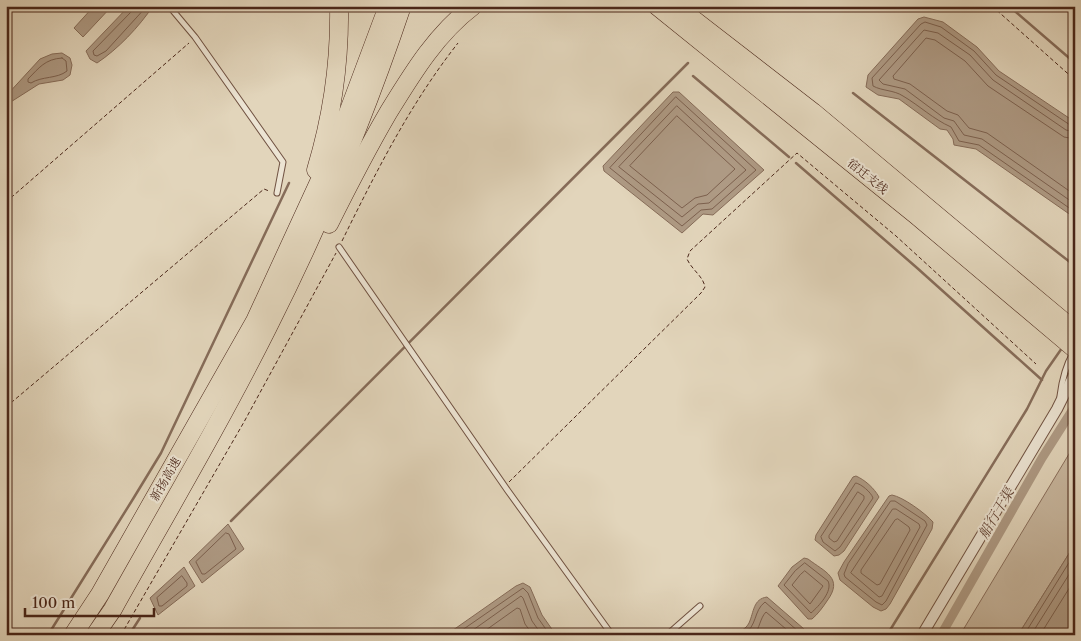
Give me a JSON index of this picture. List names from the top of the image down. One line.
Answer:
{"streets":{"highway":["宿迁支线","新扬高速"]},"water":["船行干渠"],"scale_bar":"100 m"}
